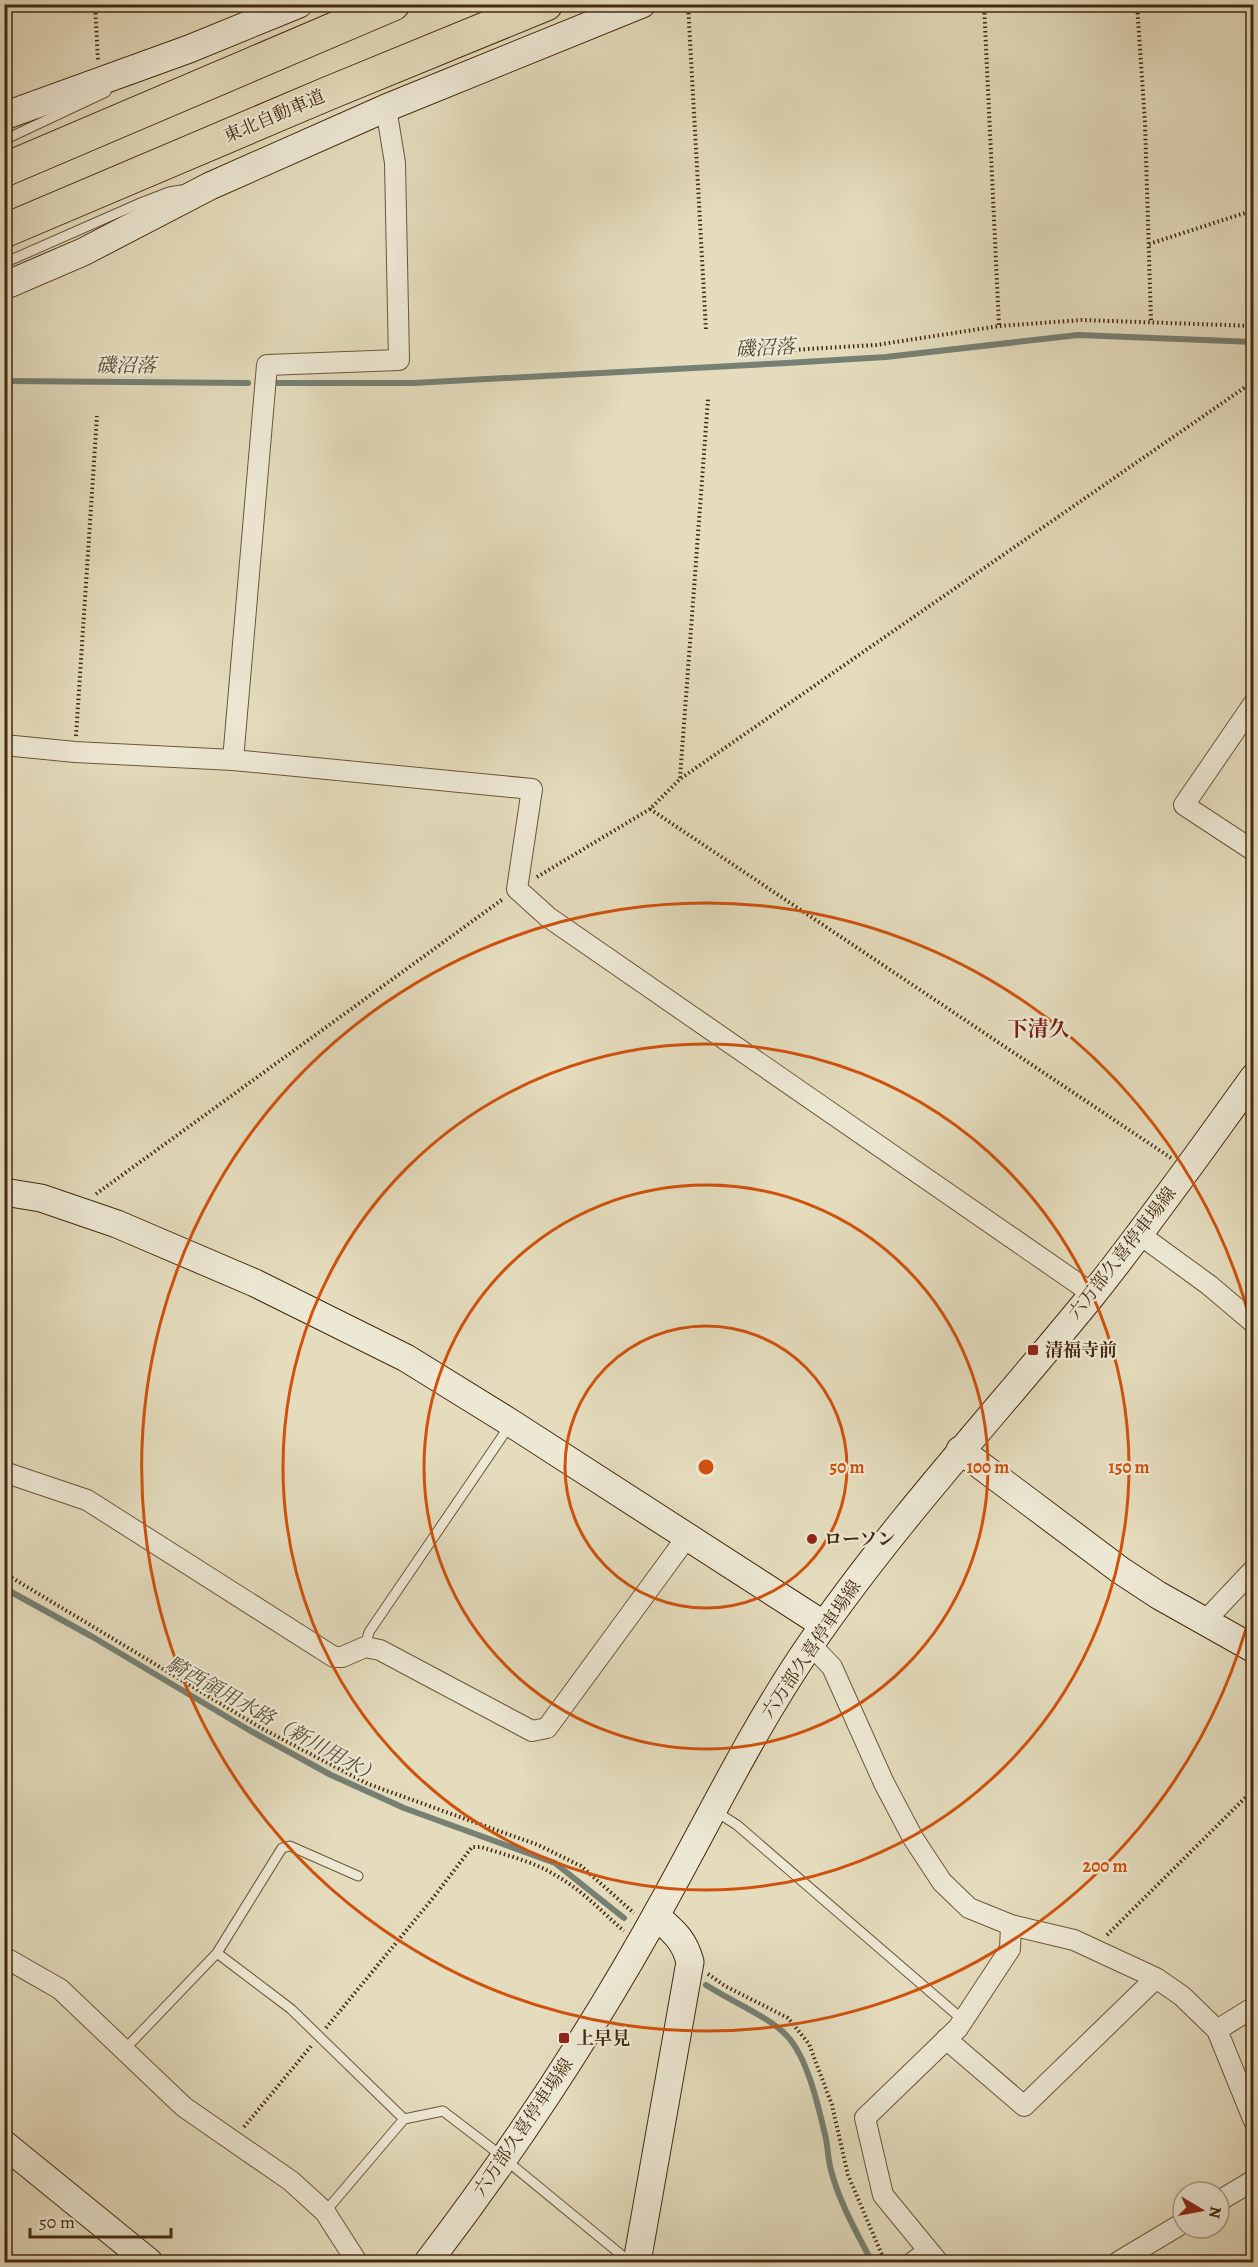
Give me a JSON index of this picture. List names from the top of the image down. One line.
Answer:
{"streets":{"highway":["東北自動車道"],"street":["六万部久喜停車場線"]},"districts":["下清久"],"water":["磯沼落","騎西領用水路（新川用水）"],"places":{"transit":["清福寺前","上早見"],"other":["ローソン"]},"scale_bar":"50 m","north":"right","rings":["50 m","100 m","150 m","200 m"]}
